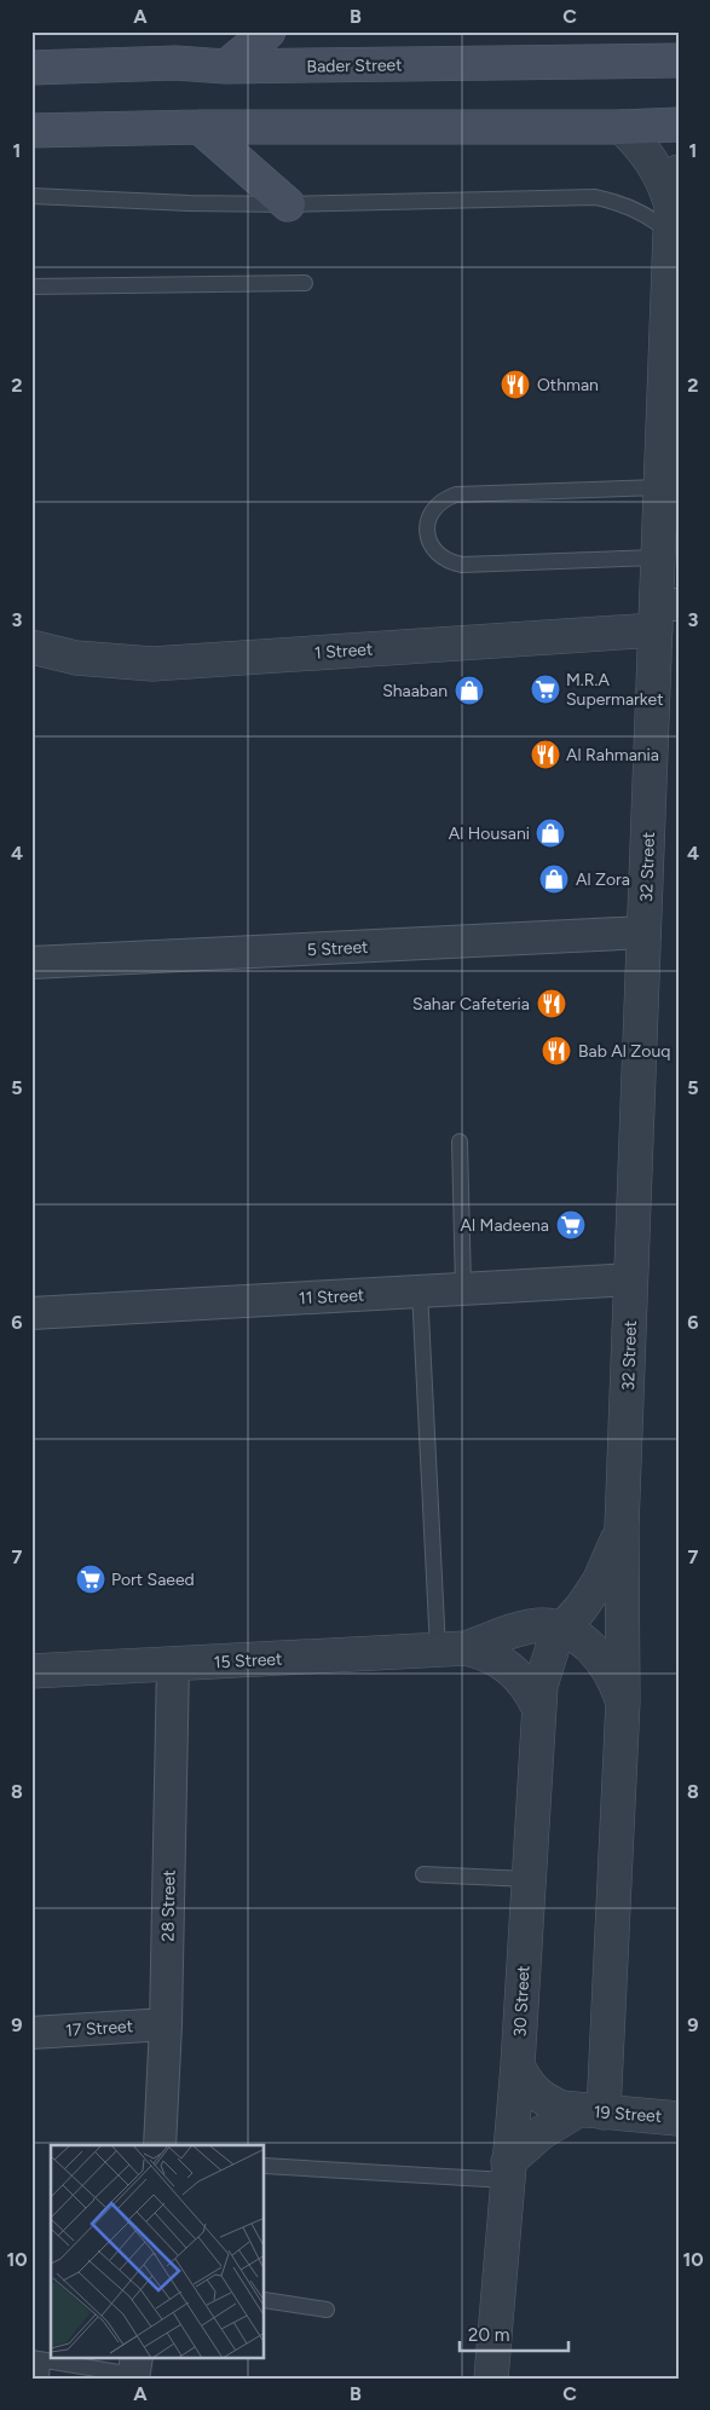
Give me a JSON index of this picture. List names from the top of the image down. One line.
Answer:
{"streets":{"main road":["Bader Street"],"street":["1 Street","32 Street","5 Street","11 Street","15 Street","28 Street","30 Street","17 Street","19 Street"]},"crossings":[["1 Street","32 Street"],["32 Street","5 Street"],["32 Street","11 Street"],["32 Street","15 Street"],["32 Street","30 Street"],["15 Street","28 Street"],["15 Street","30 Street"],["28 Street","17 Street"],["30 Street","19 Street"]],"places":{"restaurant":["Othman","Al Rahmania","Sahar Cafeteria","Bab Al Zouq"],"supermarket":["M.R.A Supermarket","Al Madeena","Port Saeed"],"shop":["Shaaban","Al Housani","Al Zora"]},"scale_bar":"20 m","grid":{"columns":["A","B","C"],"rows":["1","2","3","4","5","6","7","8","9","10"]}}
